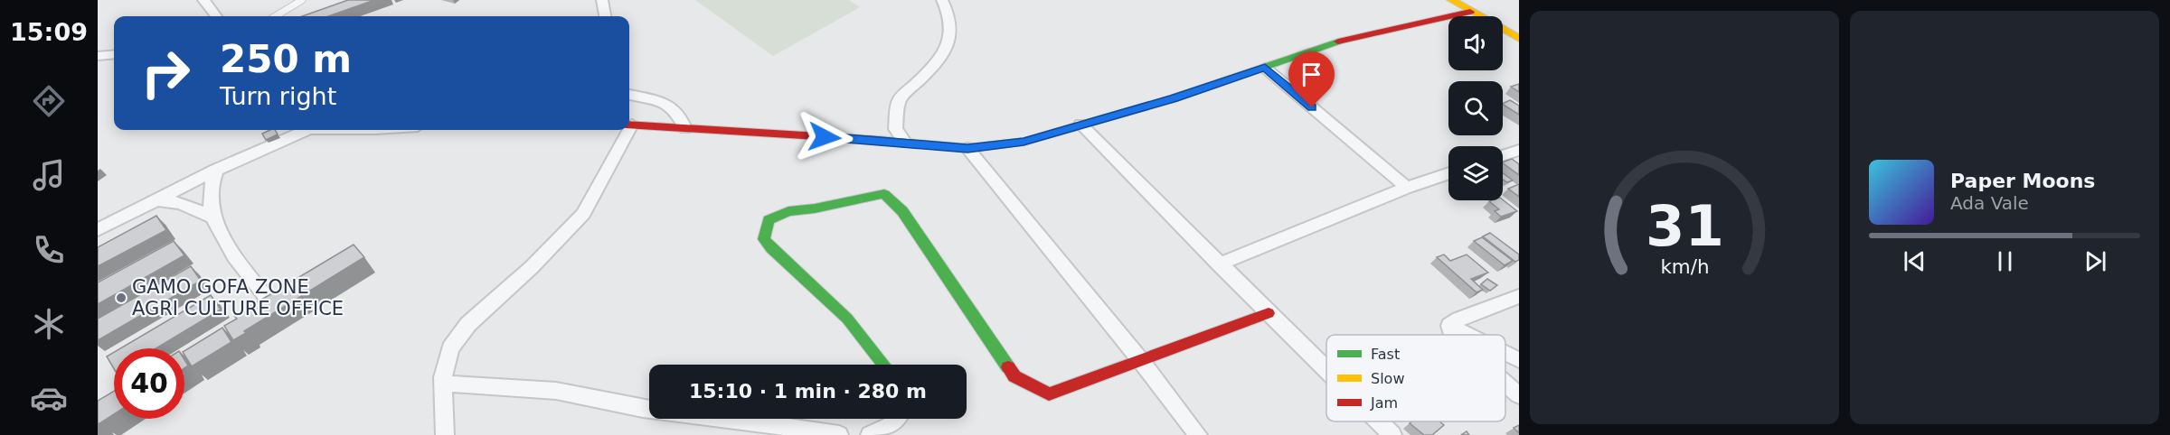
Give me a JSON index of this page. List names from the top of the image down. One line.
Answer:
{"places":["GAMO GOFA ZONE AGRI CULTURE OFFICE"],"legend":["Fast","Slow","Jam"],"page":{"tabs":"15:09","turn":["250 m","Turn right"],"song":["Paper Moons","Ada Vale"],"limit":"40","trip":"15:10 · 1 min · 280 m","gauge":["31","km/h"]}}
